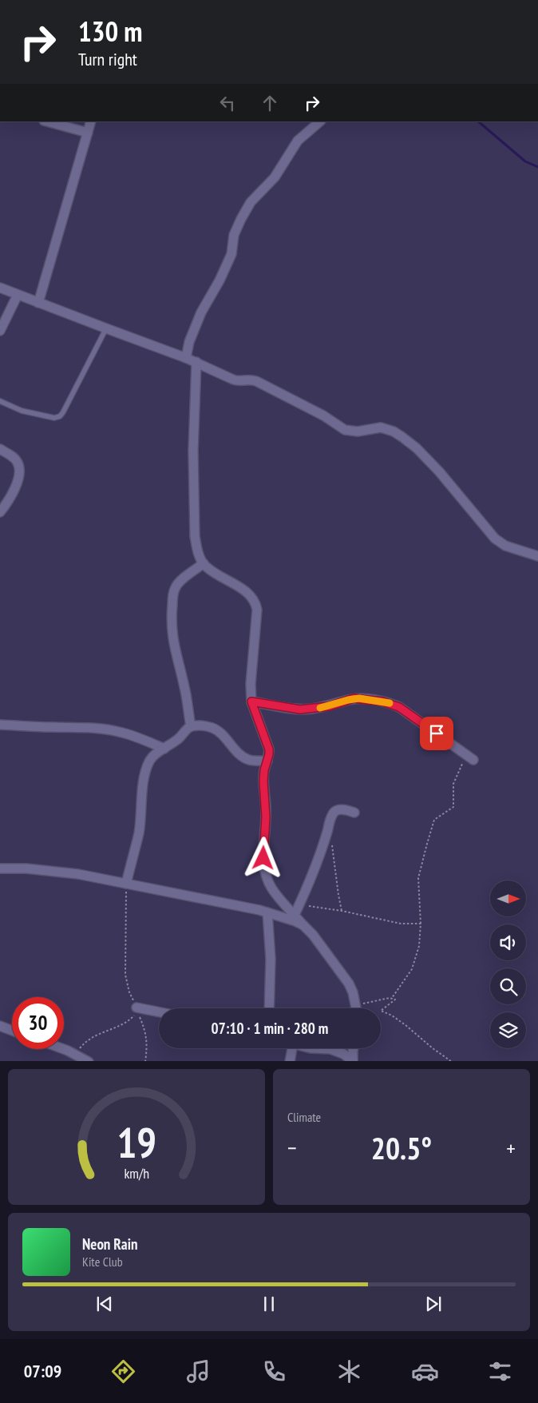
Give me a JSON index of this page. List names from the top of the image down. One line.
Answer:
{"north":"right","page":{"turn":["130 m","Turn right"],"limit":"30","trip":"07:10 · 1 min · 280 m","tile":"Climate","heat":["−","20.5°","+"],"song":["Neon Rain","Kite Club"],"tabs":"07:09","gauge":["19","km/h"]}}
